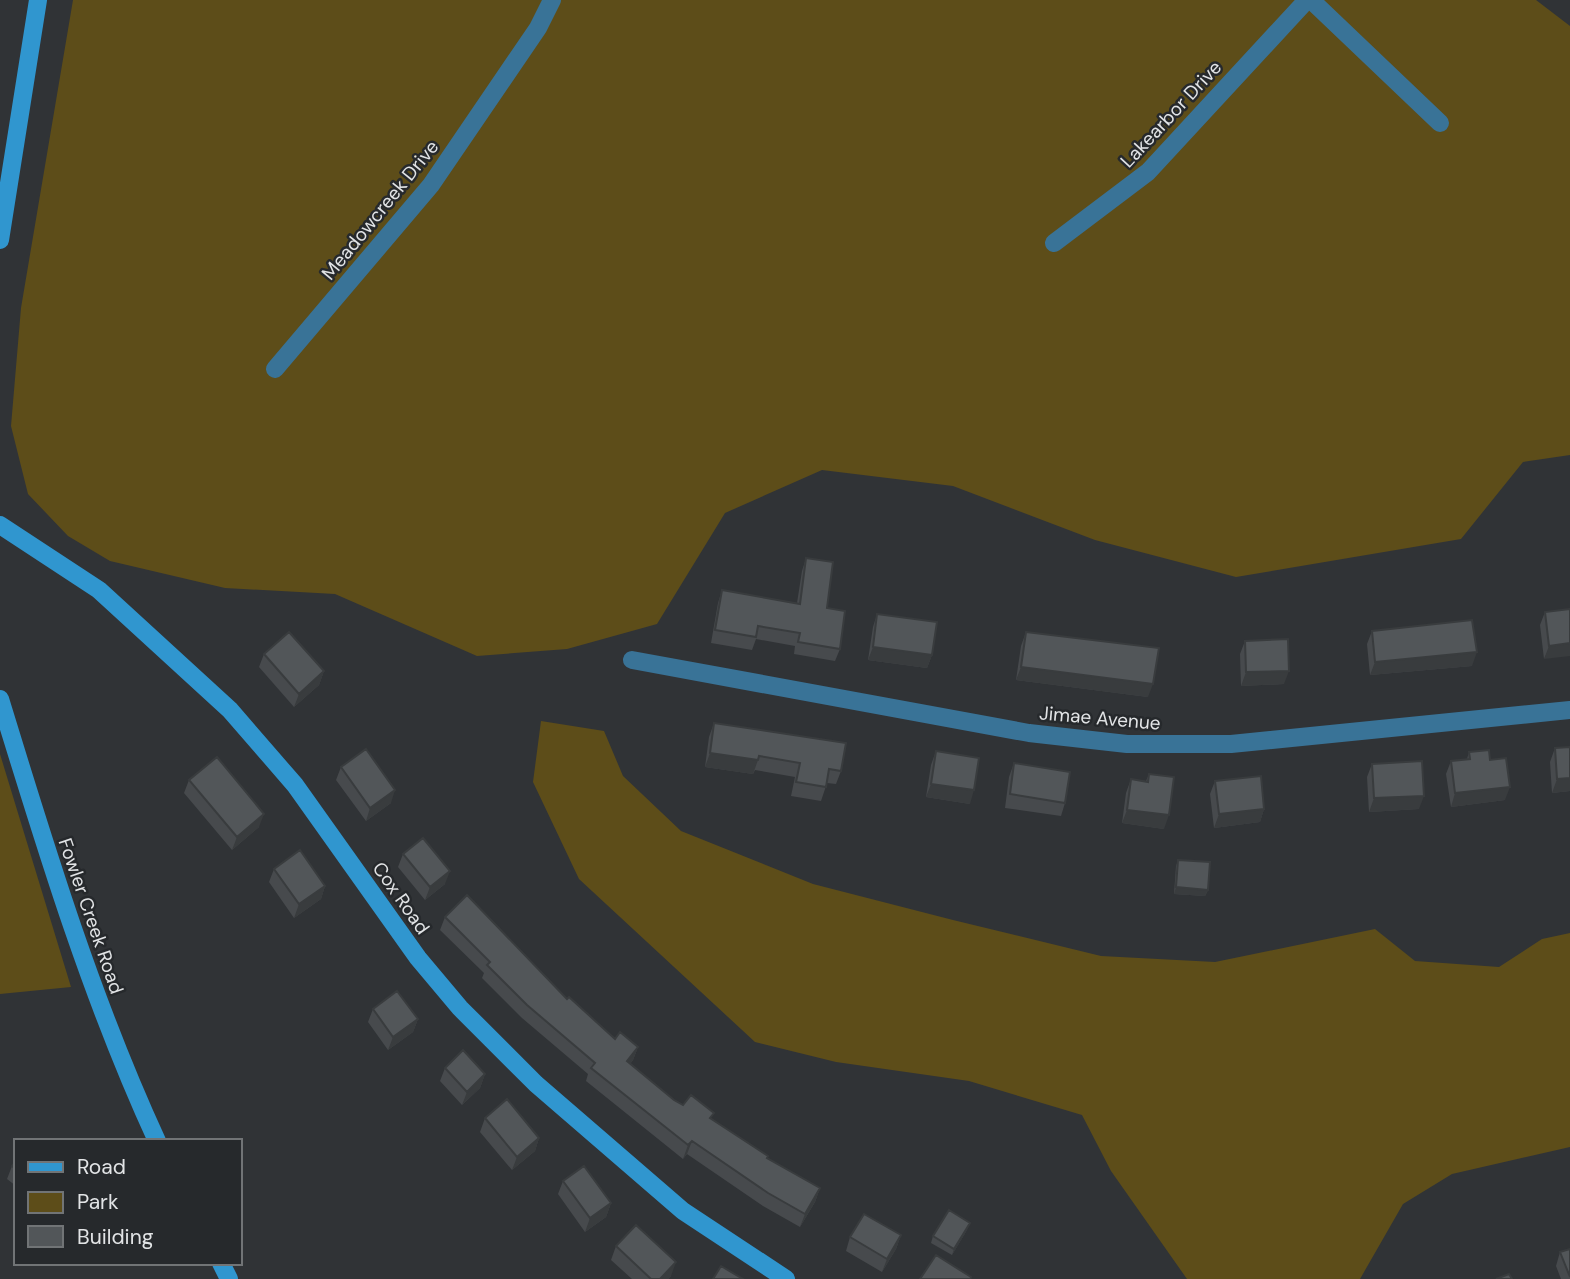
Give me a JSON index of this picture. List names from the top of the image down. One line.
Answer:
{"streets":{"street":["Lakearbor Drive","Meadowcreek Drive","Jimae Avenue","Cox Road","Fowler Creek Road"]},"legend":["Road","Park","Building"]}
